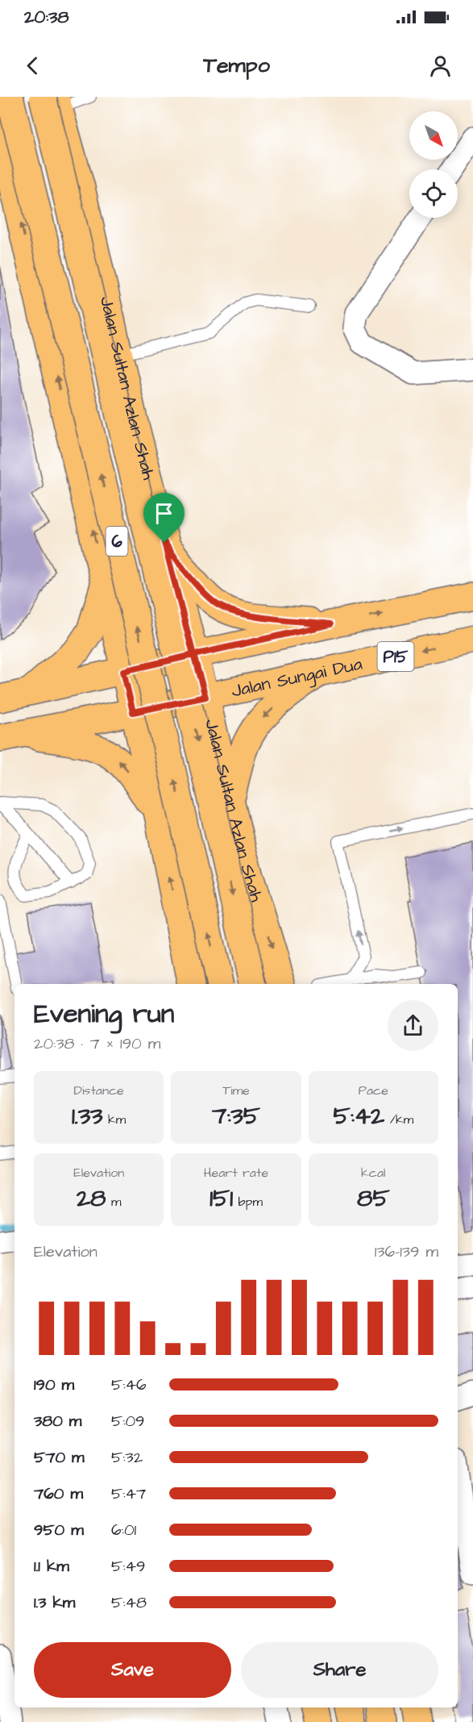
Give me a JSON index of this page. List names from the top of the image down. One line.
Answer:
{"streets":{"main road":["Jalan Sultan Azlan Shah","6","P15","Jalan Sungai Dua"]},"crossings":[["Jalan Sultan Azlan Shah","P15"],["Jalan Sultan Azlan Shah","Jalan Sungai Dua"],["6","P15"],["P15","Jalan Sungai Dua"]],"north":"bottom right","page":{"status":"20:38","header":"Tempo","heading":["Evening run","20:38 · 7 × 190 m"],"stats":[["Distance","1.33 km"],["Time","7:35"],["Pace","5:42 /km"],["Elevation","28 m"],["Heart rate","151 bpm"],["kcal","85"]],"chart":["Elevation","136–139 m"],"list":[{"name":"190 m","note":"5:46"},{"name":"380 m","note":"5:09"},{"name":"570 m","note":"5:32"},{"name":"760 m","note":"5:47"},{"name":"950 m","note":"6:01"},{"name":"1.1 km","note":"5:49"},{"name":"1.3 km","note":"5:48"}],"buttons":["Save","Share"]}}
